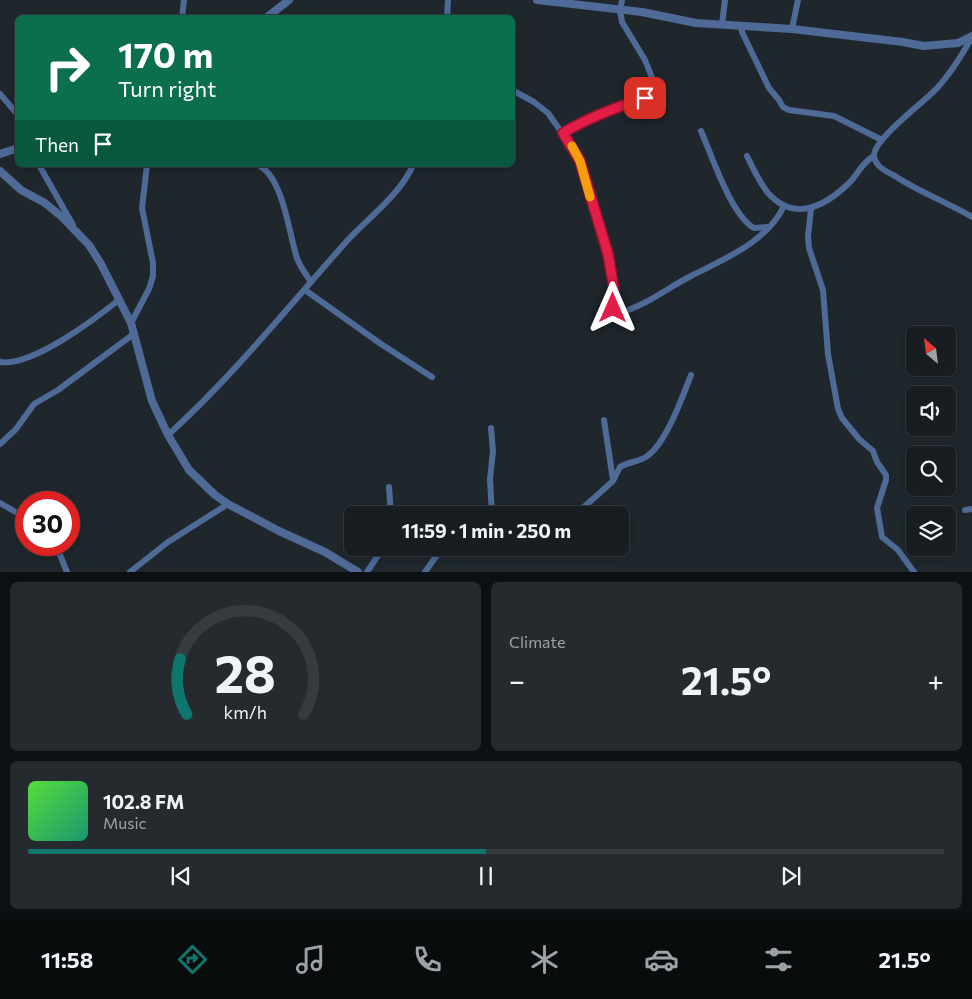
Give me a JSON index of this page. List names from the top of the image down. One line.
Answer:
{"north":"top left","page":{"turn":["170 m","Turn right"],"then":"Then","limit":"30","trip":"11:59 · 1 min · 250 m","tile":"Climate","heat":["−","21.5°","+"],"song":["102.8 FM","Music"],"tabs":["11:58","21.5°"],"gauge":["28","km/h"]}}
